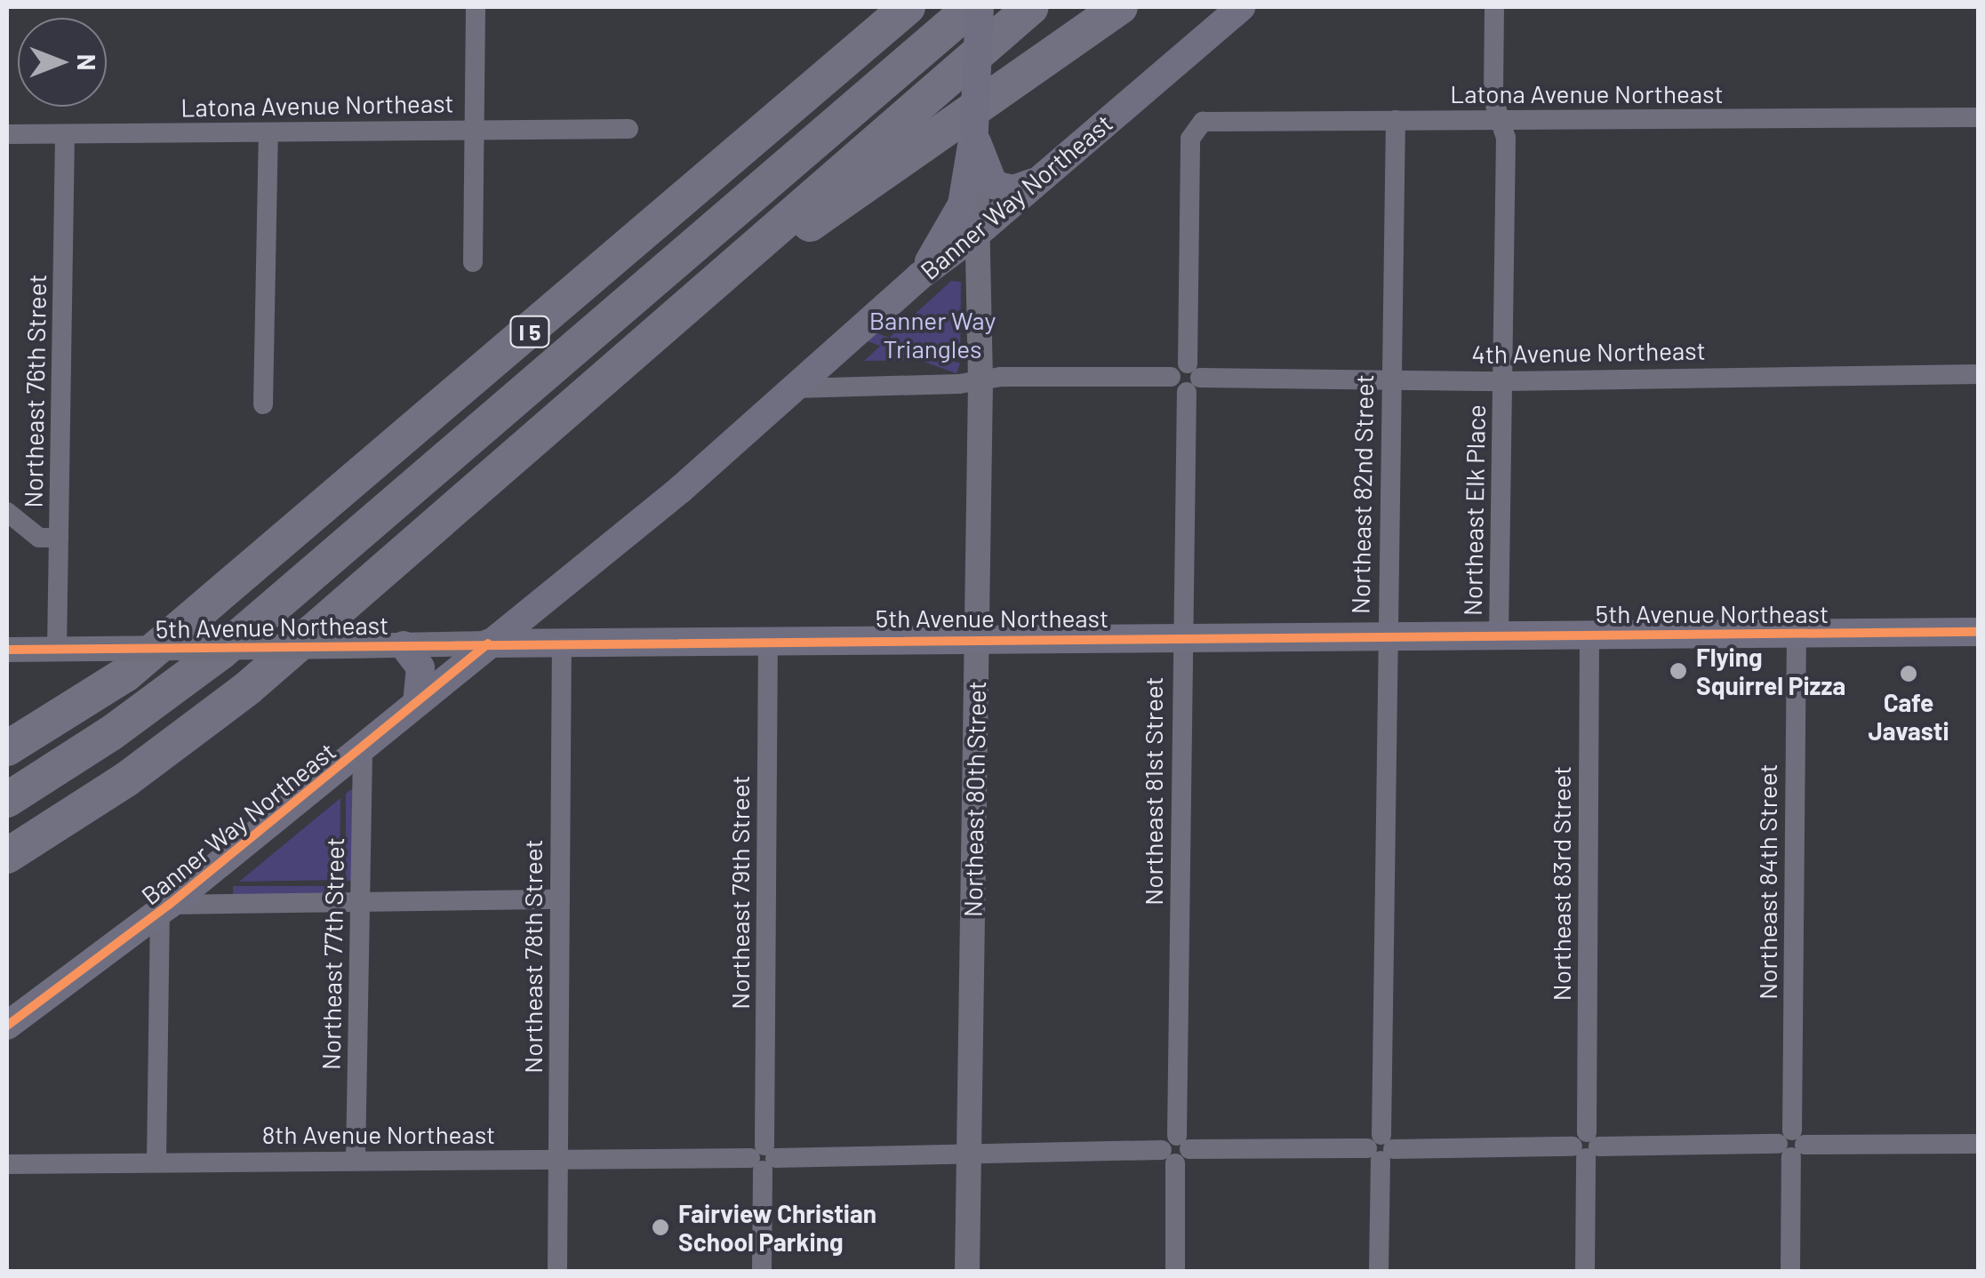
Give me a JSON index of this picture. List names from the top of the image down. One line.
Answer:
{"streets":{"highway":["I 5"],"main road":["Banner Way Northeast","5th Avenue Northeast","Northeast 80th Street"],"street":["Latona Avenue Northeast","4th Avenue Northeast","Northeast 76th Street","Northeast 82nd Street","Northeast Elk Place","Northeast 81st Street","Northeast 84th Street","Northeast 83rd Street","Northeast 79th Street","Northeast 77th Street","Northeast 78th Street","8th Avenue Northeast"]},"crossings":[["Latona Avenue Northeast","Northeast 76th Street"],["Latona Avenue Northeast","Northeast 82nd Street"],["Latona Avenue Northeast","Northeast Elk Place"],["Latona Avenue Northeast","Northeast 81st Street"],["Banner Way Northeast","4th Avenue Northeast"],["Banner Way Northeast","5th Avenue Northeast"],["Banner Way Northeast","Northeast 80th Street"],["Banner Way Northeast","Northeast 77th Street"],["4th Avenue Northeast","Northeast 82nd Street"],["4th Avenue Northeast","Northeast Elk Place"],["4th Avenue Northeast","Northeast 81st Street"],["4th Avenue Northeast","Northeast 80th Street"],["Northeast 76th Street","5th Avenue Northeast"],["Northeast 82nd Street","5th Avenue Northeast"],["Northeast 82nd Street","8th Avenue Northeast"],["Northeast Elk Place","5th Avenue Northeast"],["5th Avenue Northeast","Northeast 81st Street"],["5th Avenue Northeast","Northeast 80th Street"],["5th Avenue Northeast","Northeast 84th Street"],["5th Avenue Northeast","Northeast 83rd Street"],["5th Avenue Northeast","Northeast 79th Street"],["5th Avenue Northeast","Northeast 78th Street"],["Northeast 81st Street","8th Avenue Northeast"],["Northeast 80th Street","8th Avenue Northeast"],["Northeast 84th Street","8th Avenue Northeast"],["Northeast 83rd Street","8th Avenue Northeast"],["Northeast 79th Street","8th Avenue Northeast"],["Northeast 77th Street","8th Avenue Northeast"],["Northeast 78th Street","8th Avenue Northeast"]],"parks":["Banner Way Triangles"],"places":["Flying Squirrel Pizza","Cafe Javasti","Fairview Christian School Parking"],"north":"right"}
